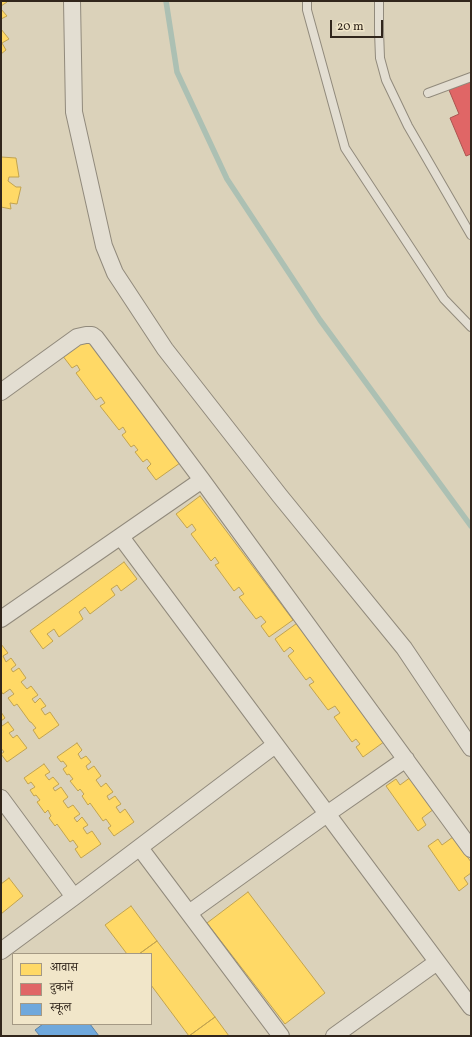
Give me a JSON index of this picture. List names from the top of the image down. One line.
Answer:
{"legend":["आवास","दुकानें","स्कूल"],"scale_bar":"20 m"}
